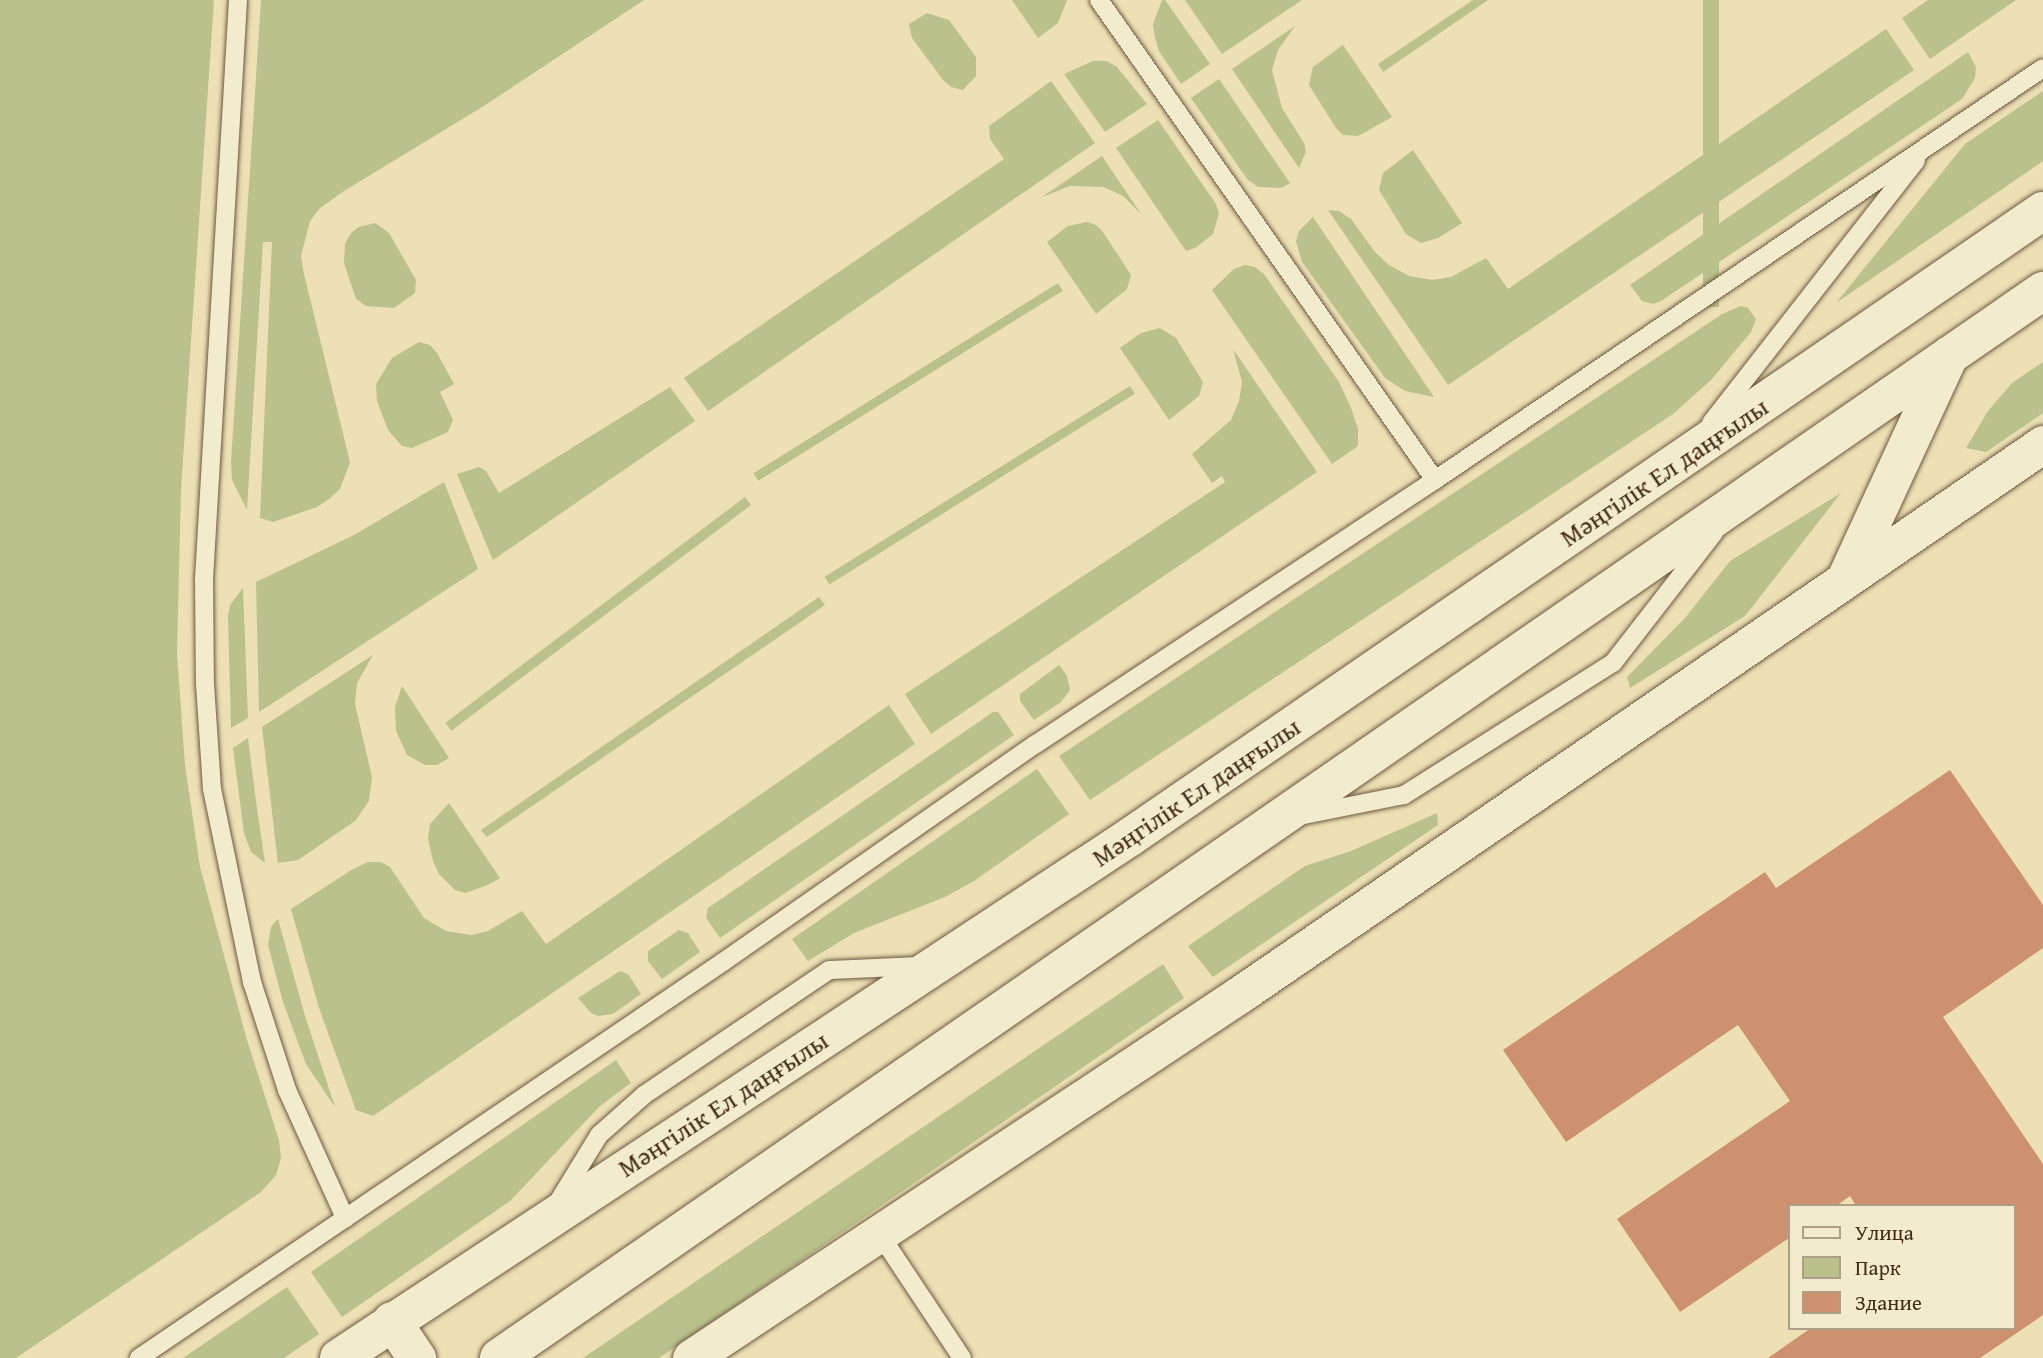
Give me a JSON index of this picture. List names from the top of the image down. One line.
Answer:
{"streets":{"main road":["Мәңгілік Ел даңғылы"]},"legend":["Улица","Парк","Здание"]}
